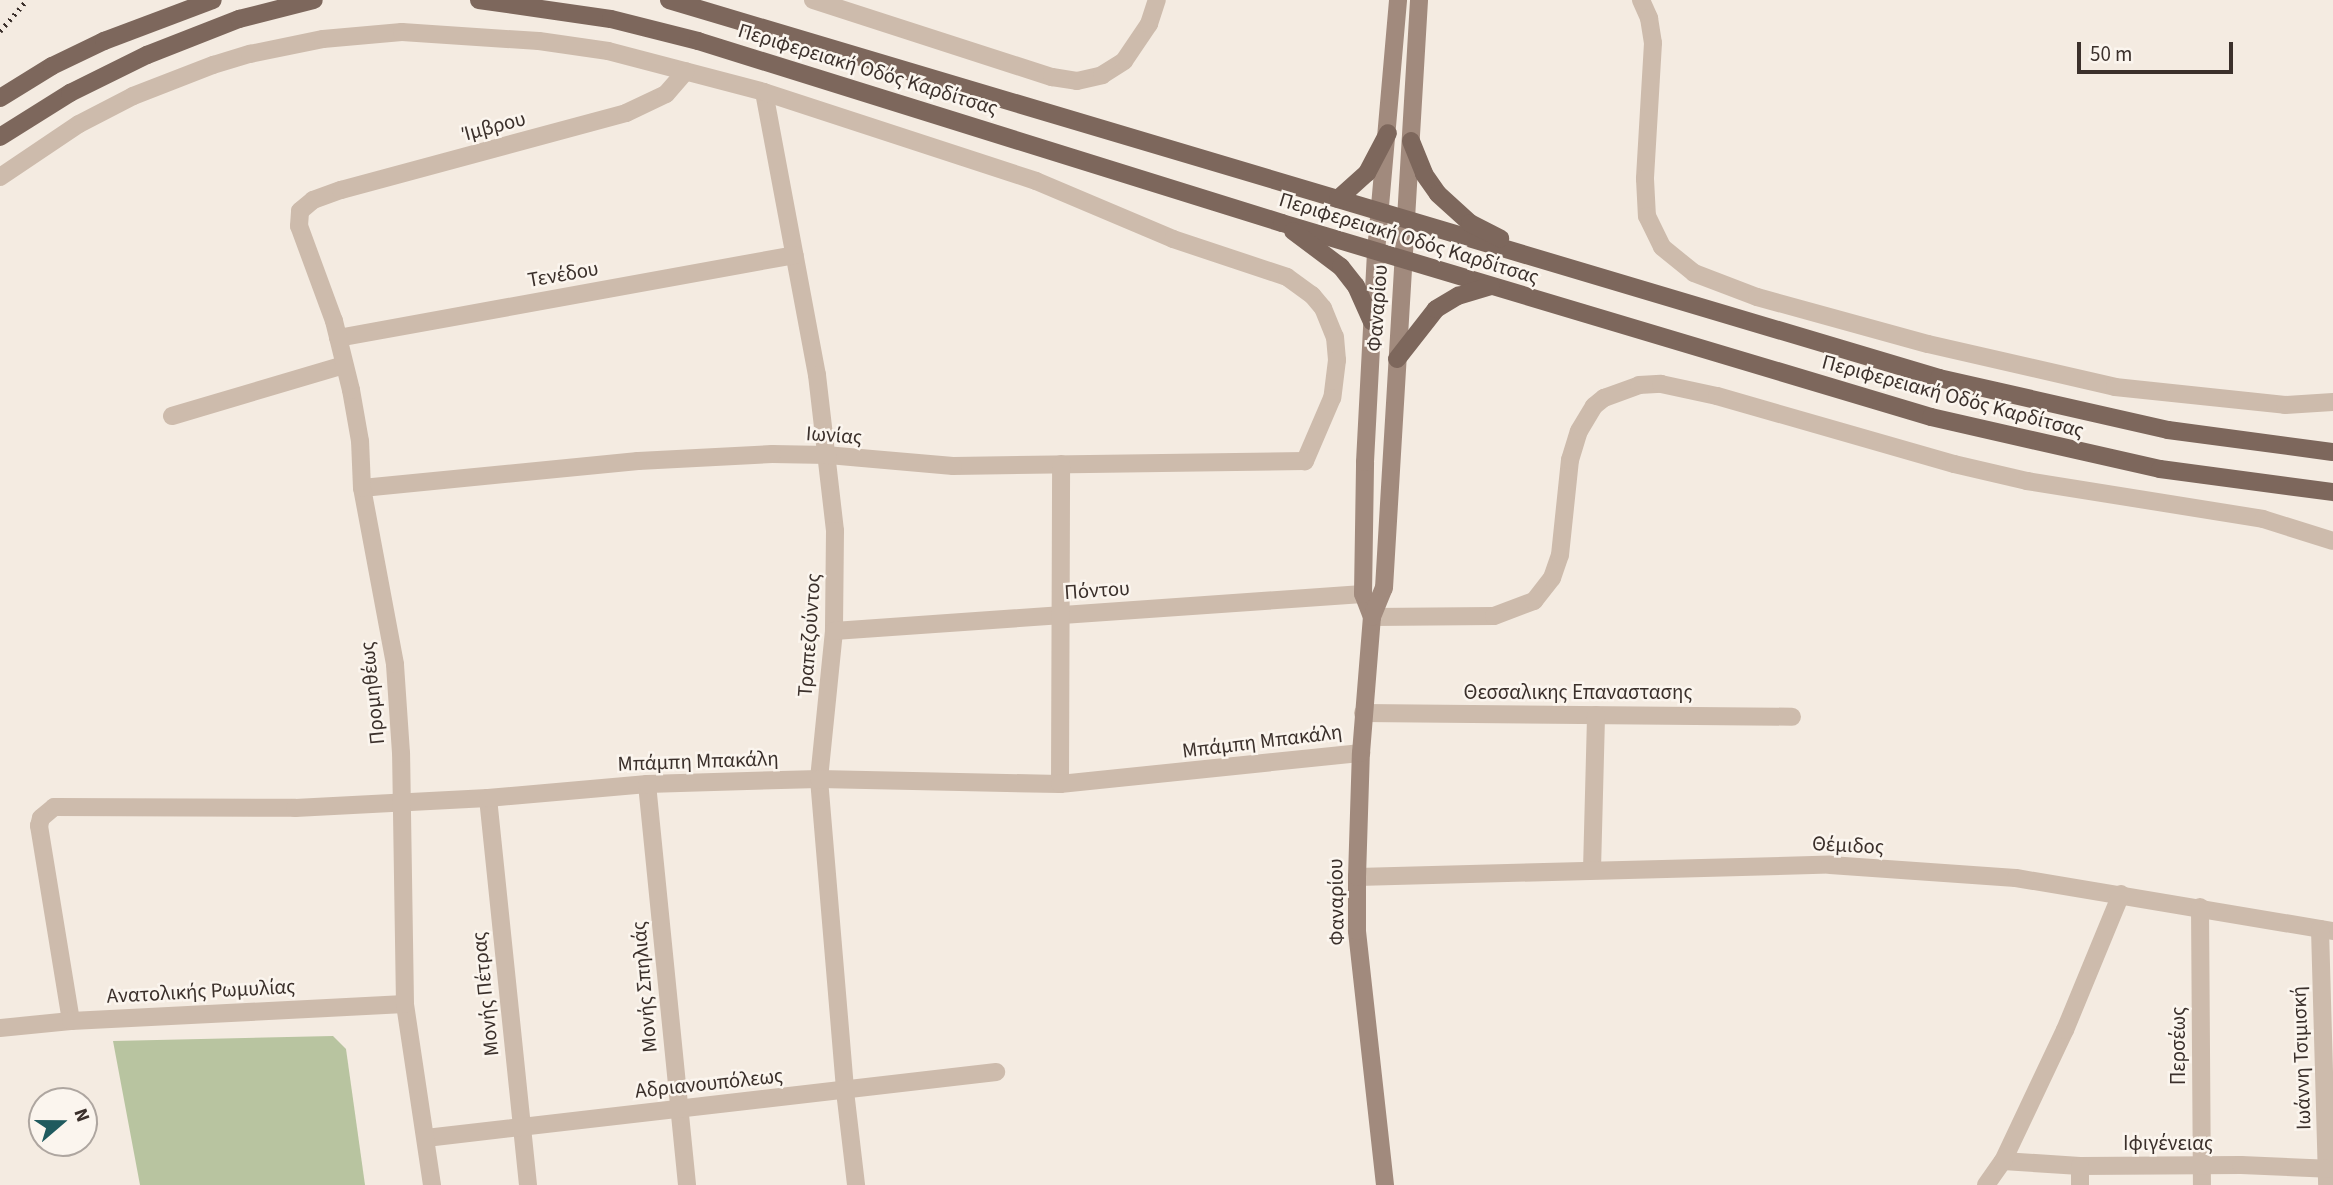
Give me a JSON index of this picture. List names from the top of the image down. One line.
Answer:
{"streets":{"main road":["Περιφερειακή Οδός Καρδίτσας","Φαναρίου"],"street":["Ίμβρου","Τενέδου","Ιωνίας","Πόντου","Τραπεζούντος","Θεσσαλικης Επαναστασης","Προμηθέως","Μπάμπη Μπακάλη","Θέμιδος","Μονής Σπηλιάς","Ανατολικής Ρωμυλίας","Μονής Πέτρας","Περσέως","Ιωάννη Τσιμισκή","Αδριανουπόλεως","Ιφιγένειας"]},"crossings":[["Περιφερειακή Οδός Καρδίτσας","Φαναρίου"],["Ίμβρου","Προμηθέως"],["Τενέδου","Τραπεζούντος"],["Τενέδου","Προμηθέως"],["Φαναρίου","Πόντου"],["Φαναρίου","Θεσσαλικης Επαναστασης"],["Φαναρίου","Μπάμπη Μπακάλη"],["Φαναρίου","Θέμιδος"],["Ιωνίας","Τραπεζούντος"],["Ιωνίας","Προμηθέως"],["Πόντου","Τραπεζούντος"],["Τραπεζούντος","Μπάμπη Μπακάλη"],["Τραπεζούντος","Αδριανουπόλεως"],["Προμηθέως","Μπάμπη Μπακάλη"],["Προμηθέως","Ανατολικής Ρωμυλίας"],["Προμηθέως","Αδριανουπόλεως"],["Μπάμπη Μπακάλη","Μονής Σπηλιάς"],["Μπάμπη Μπακάλη","Ανατολικής Ρωμυλίας"],["Μπάμπη Μπακάλη","Μονής Πέτρας"],["Θέμιδος","Περσέως"],["Θέμιδος","Ιωάννη Τσιμισκή"],["Μονής Σπηλιάς","Αδριανουπόλεως"],["Μονής Πέτρας","Αδριανουπόλεως"],["Περσέως","Ιφιγένειας"],["Ιωάννη Τσιμισκή","Ιφιγένειας"]],"scale_bar":"50 m","north":"right"}
